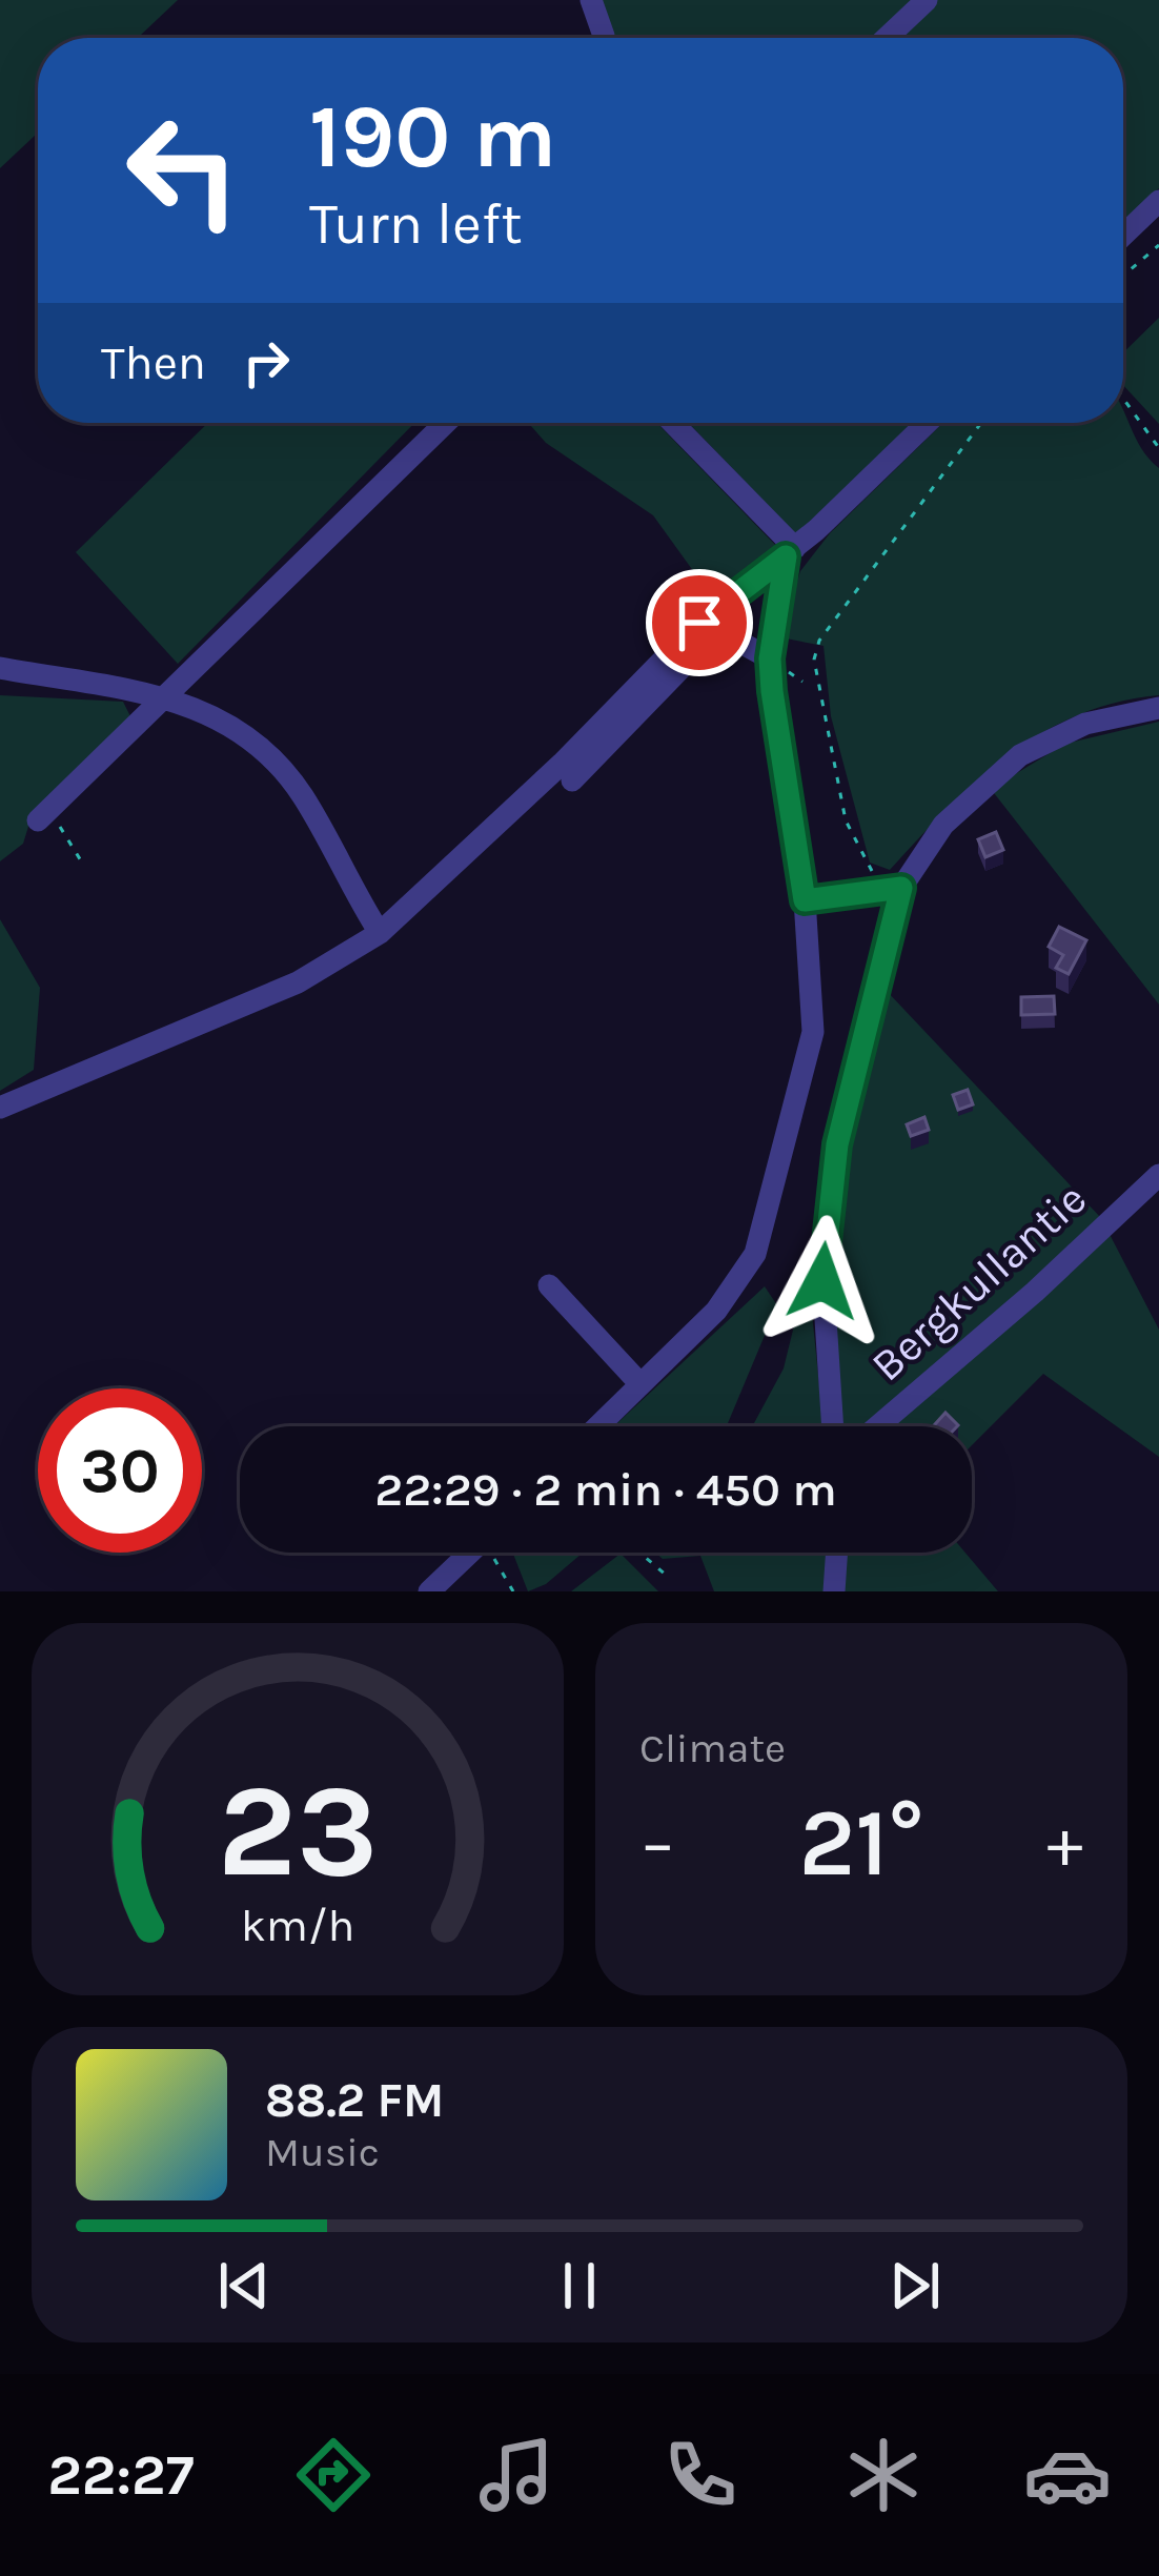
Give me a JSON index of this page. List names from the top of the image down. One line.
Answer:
{"streets":{"street":["Bergkullantie"]},"page":{"turn":["190 m","Turn left"],"then":"Then","limit":"30","trip":"22:29 · 2 min · 450 m","tile":"Climate","heat":["−","21°","+"],"song":["88.2 FM","Music"],"tabs":"22:27","gauge":["23","km/h"]}}
